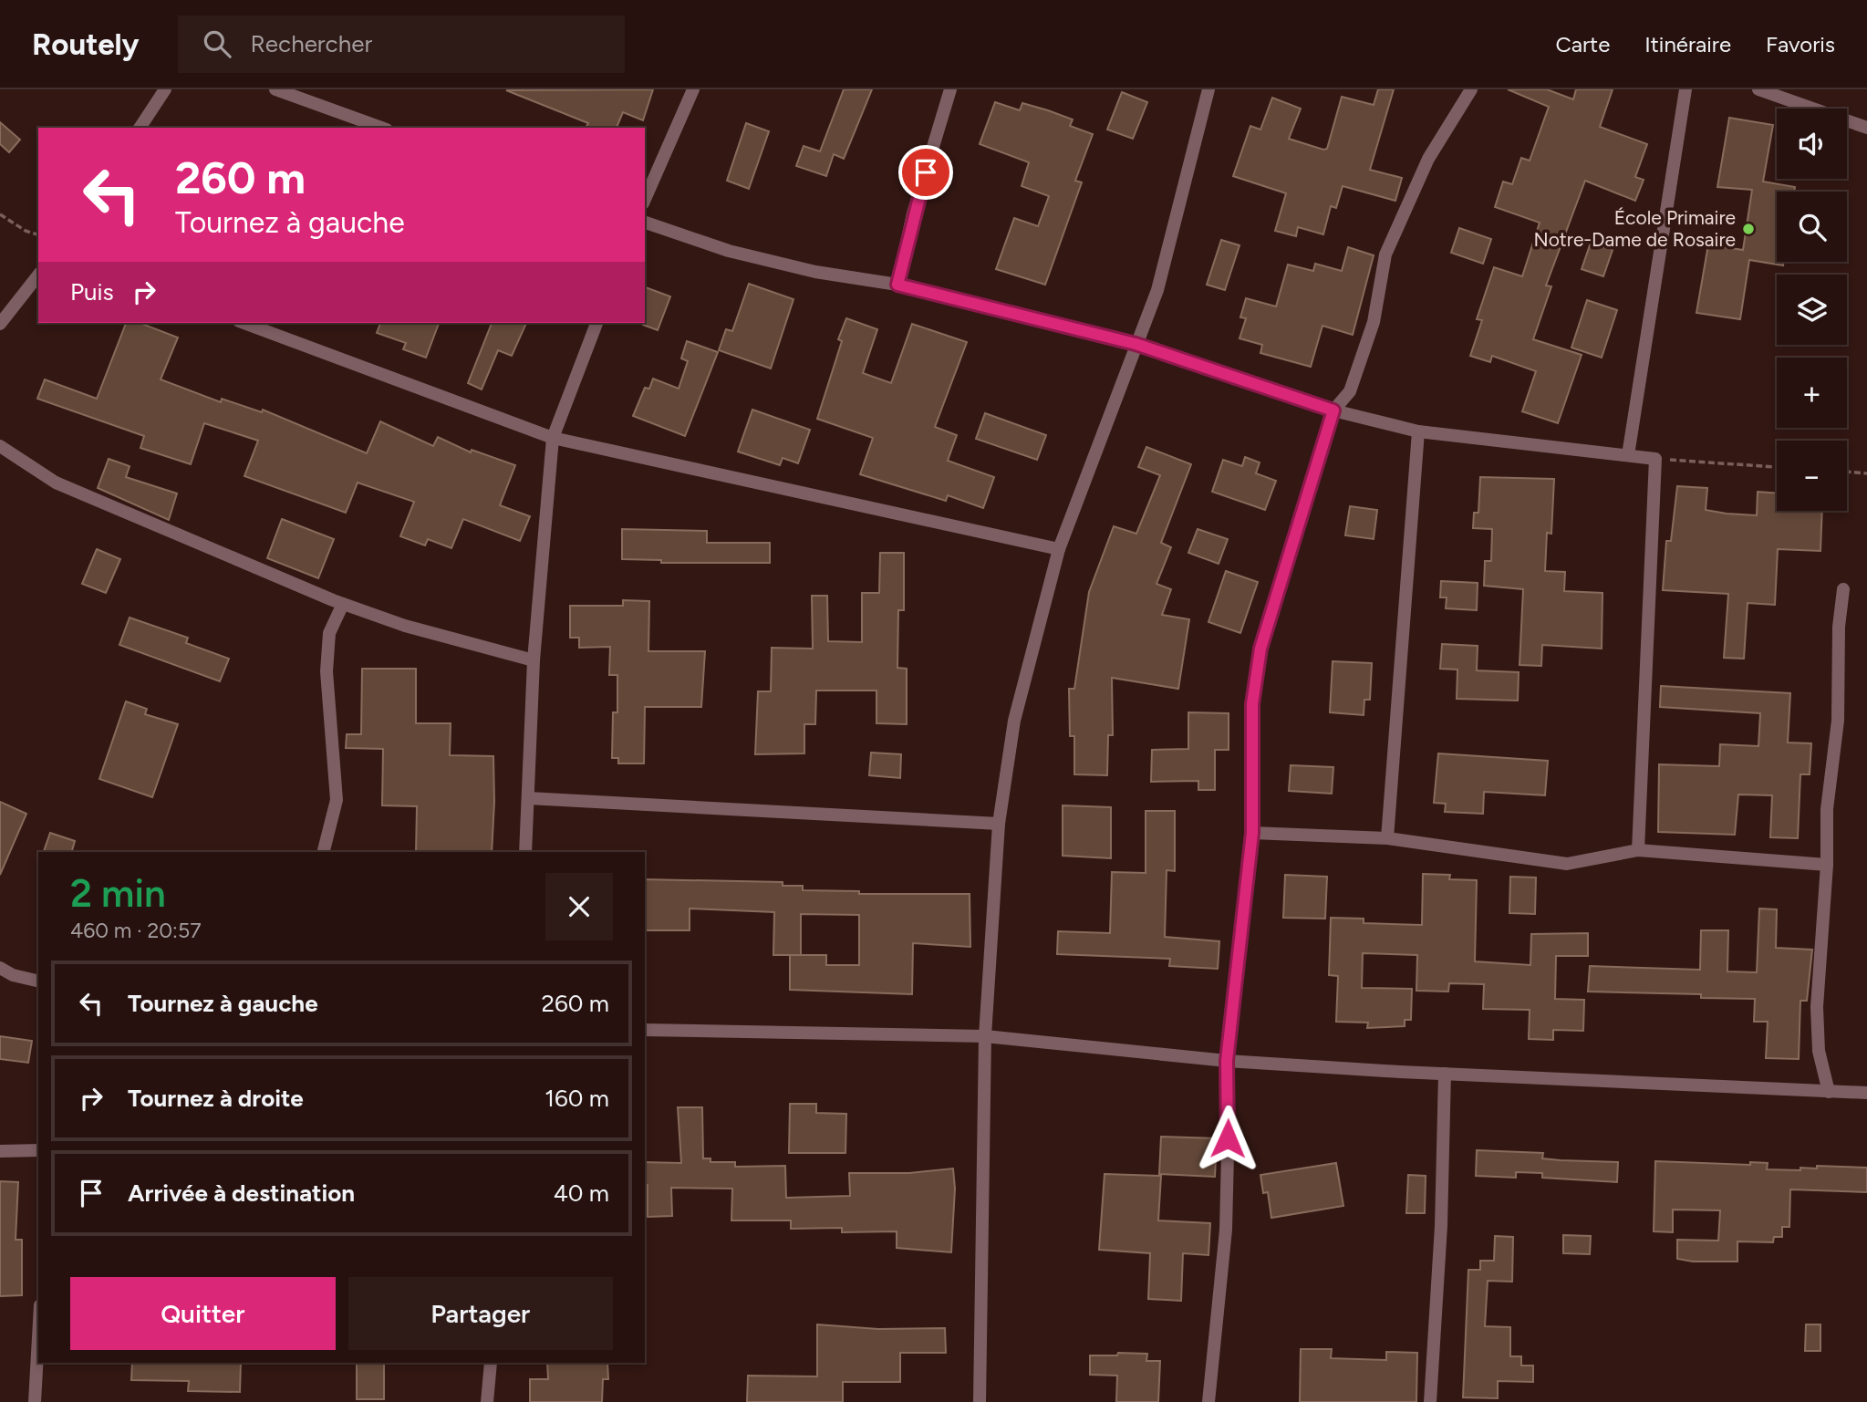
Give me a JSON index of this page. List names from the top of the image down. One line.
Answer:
{"places":["École Primaire Notre-Dame de Rosaire"],"page":{"header":"Routely","search":"Rechercher","nav":["Carte","Itinéraire","Favoris"],"map_buttons":["+","−"],"turn":["260 m","Tournez à gauche"],"then":"Puis","heading":["2 min","460 m · 20:57"],"list":[{"name":"Tournez à gauche","value":"260 m"},{"name":"Tournez à droite","value":"160 m"},{"name":"Arrivée à destination","value":"40 m"}],"buttons":["Quitter","Partager"]}}
